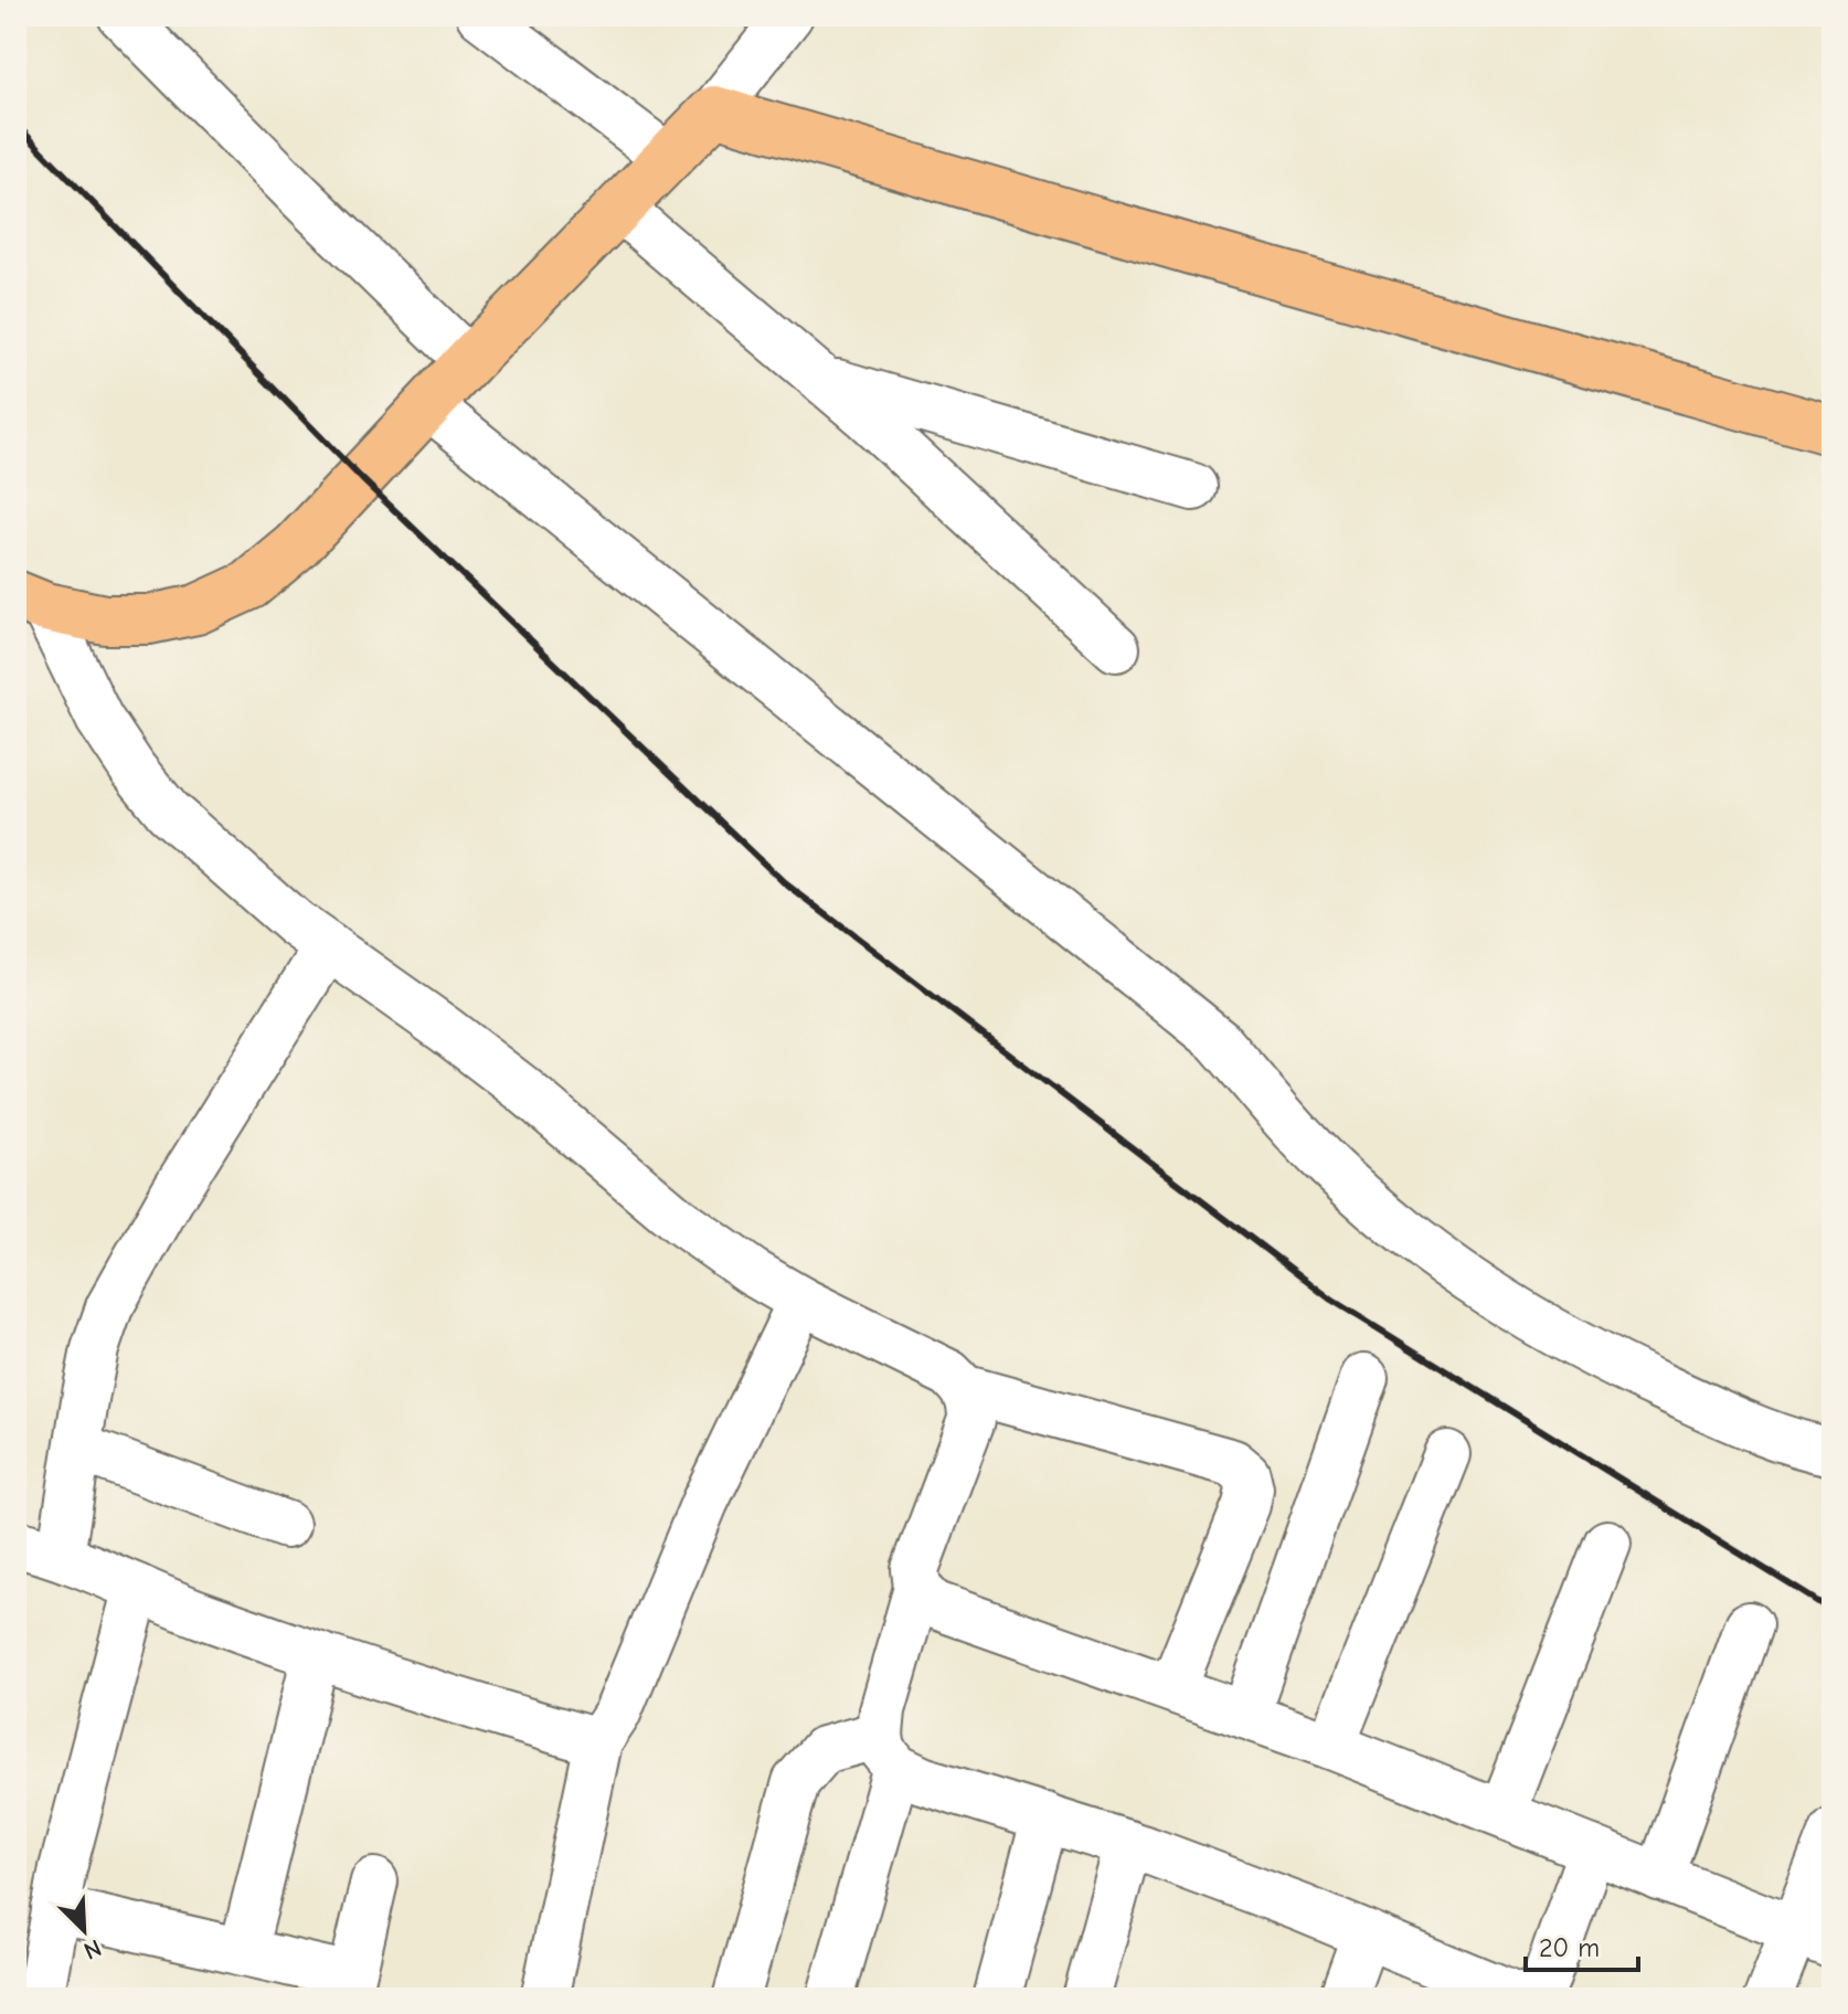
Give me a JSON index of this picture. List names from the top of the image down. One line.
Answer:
{"scale_bar":"20 m","north":"bottom right"}
